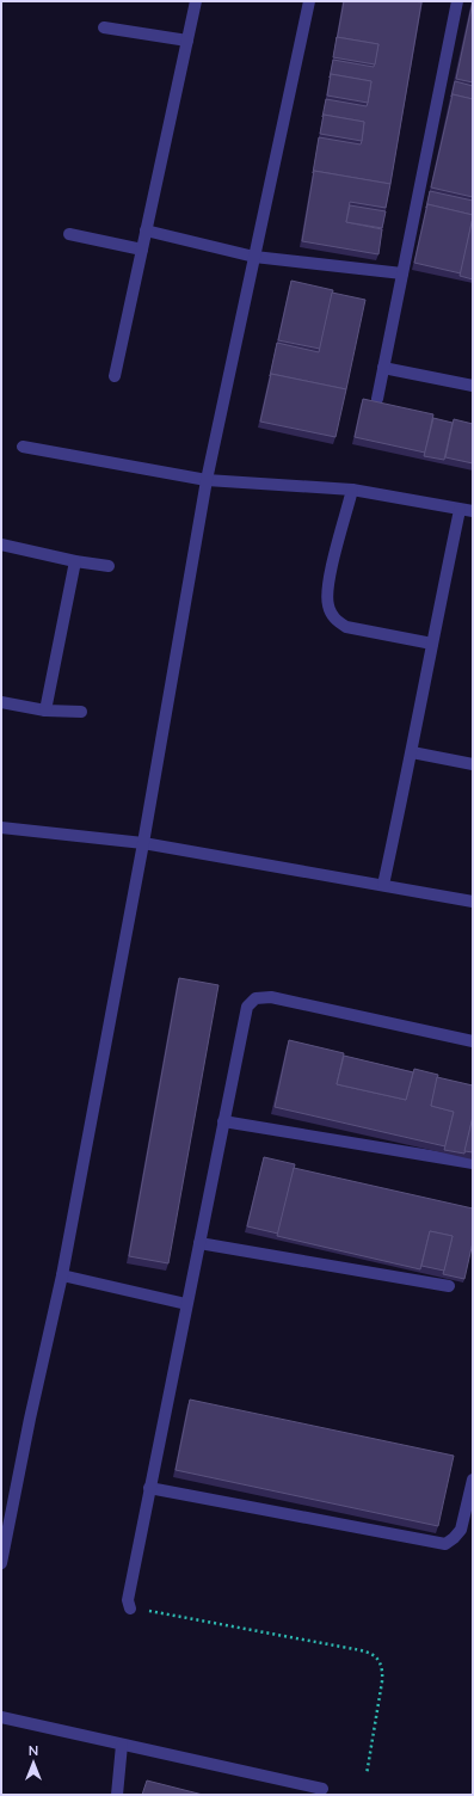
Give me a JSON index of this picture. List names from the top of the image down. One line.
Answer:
{"north":"top"}
